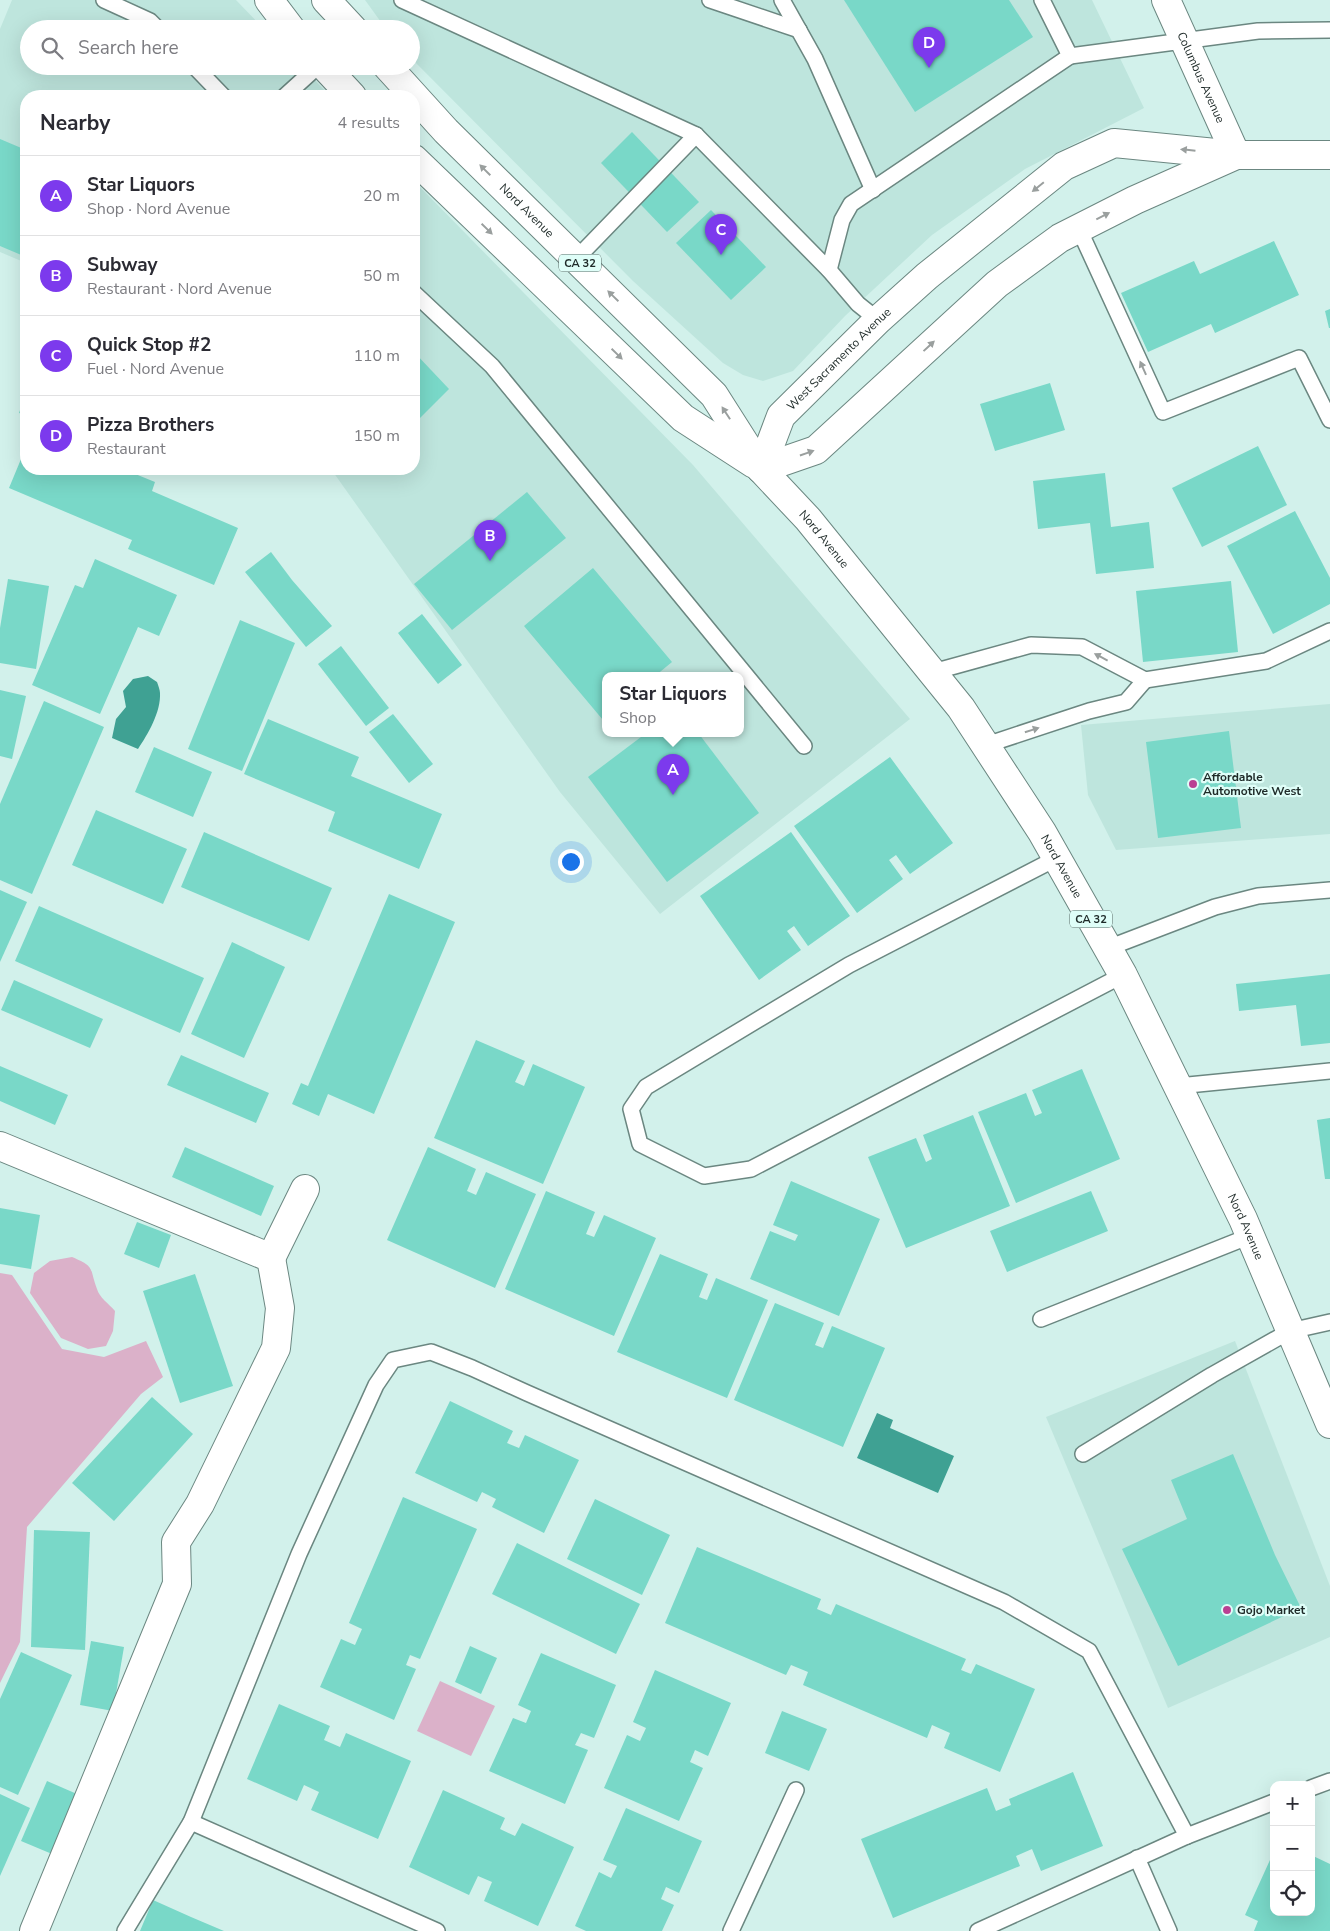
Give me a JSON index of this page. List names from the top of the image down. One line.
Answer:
{"streets":{"street":["Columbus Avenue","Nord Avenue","CA 32","West Sacramento Avenue"]},"crossings":[["Columbus Avenue","West Sacramento Avenue"],["Nord Avenue","West Sacramento Avenue"]],"places":["Affordable Automotive West","Gojo Market"],"page":{"search":"Search here","pins":["D","C","B","A"],"heading":["Nearby","4 results"],"list":[{"mark":"A","name":"Star Liquors","note":"Shop · Nord Avenue","value":"20 m"},{"mark":"B","name":"Subway","note":"Restaurant · Nord Avenue","value":"50 m"},{"mark":"C","name":"Quick Stop #2","note":"Fuel · Nord Avenue","value":"110 m"},{"mark":"D","name":"Pizza Brothers","note":"Restaurant","value":"150 m"}],"popup":["Star Liquors","Shop"],"map_buttons":["+","−"]}}
